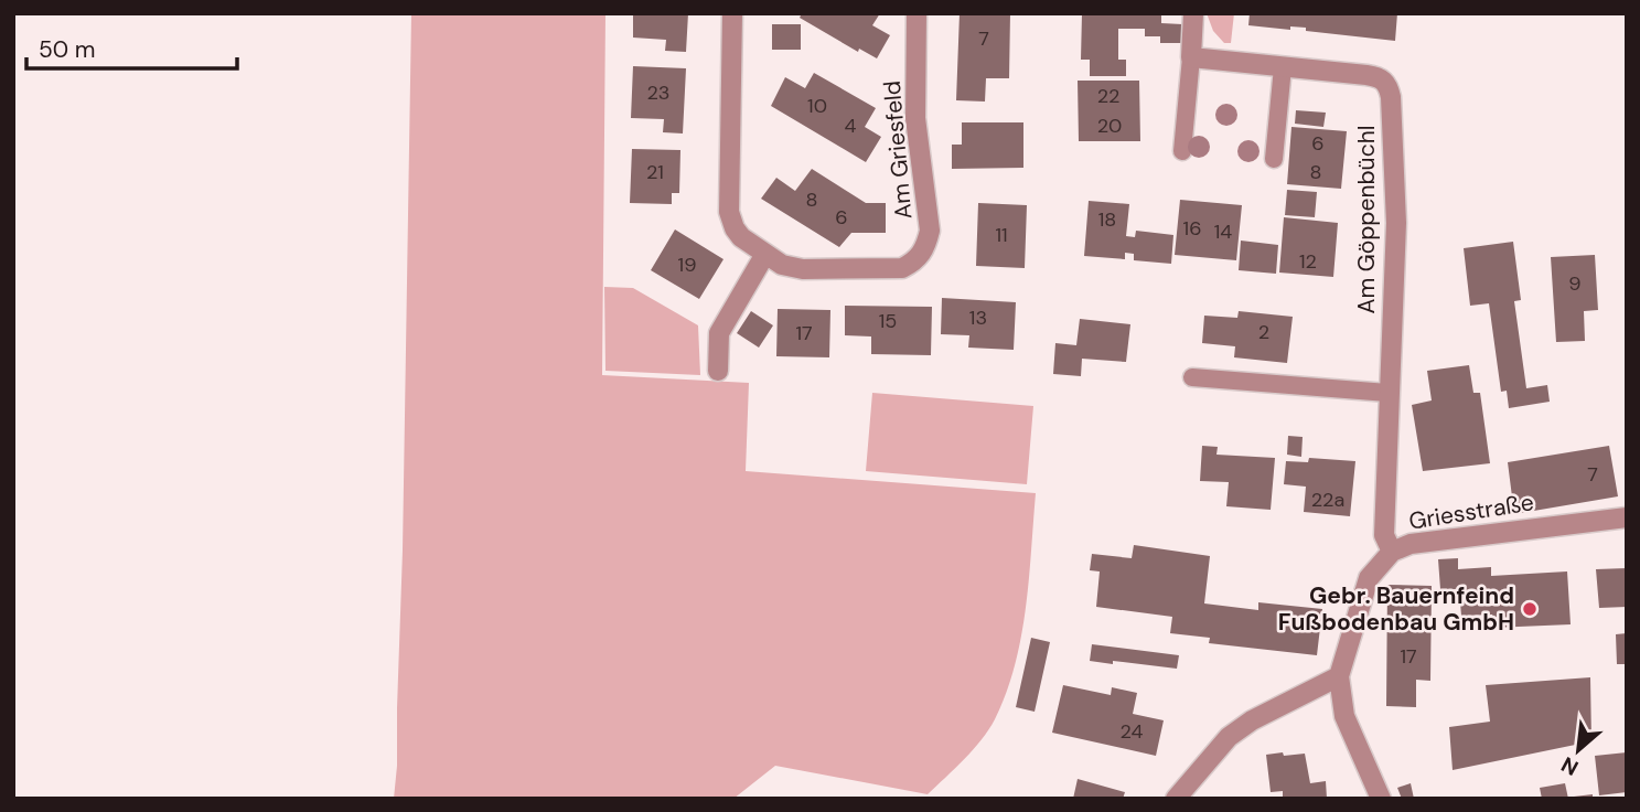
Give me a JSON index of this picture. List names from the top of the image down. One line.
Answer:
{"streets":{"street":["Am Griesfeld","Am Göppenbüchl","Griesstraße"]},"crossings":[["Am Göppenbüchl","Griesstraße"]],"places":["Gebr. Bauernfeind Fußbodenbau GmbH"],"house_numbers":["7","23","22","10","4","20","6","21","8","8","6","18","16","14","11","12","19","9","13","15","2","17","7","22a","17","24"],"scale_bar":"50 m","north":"bottom left"}
